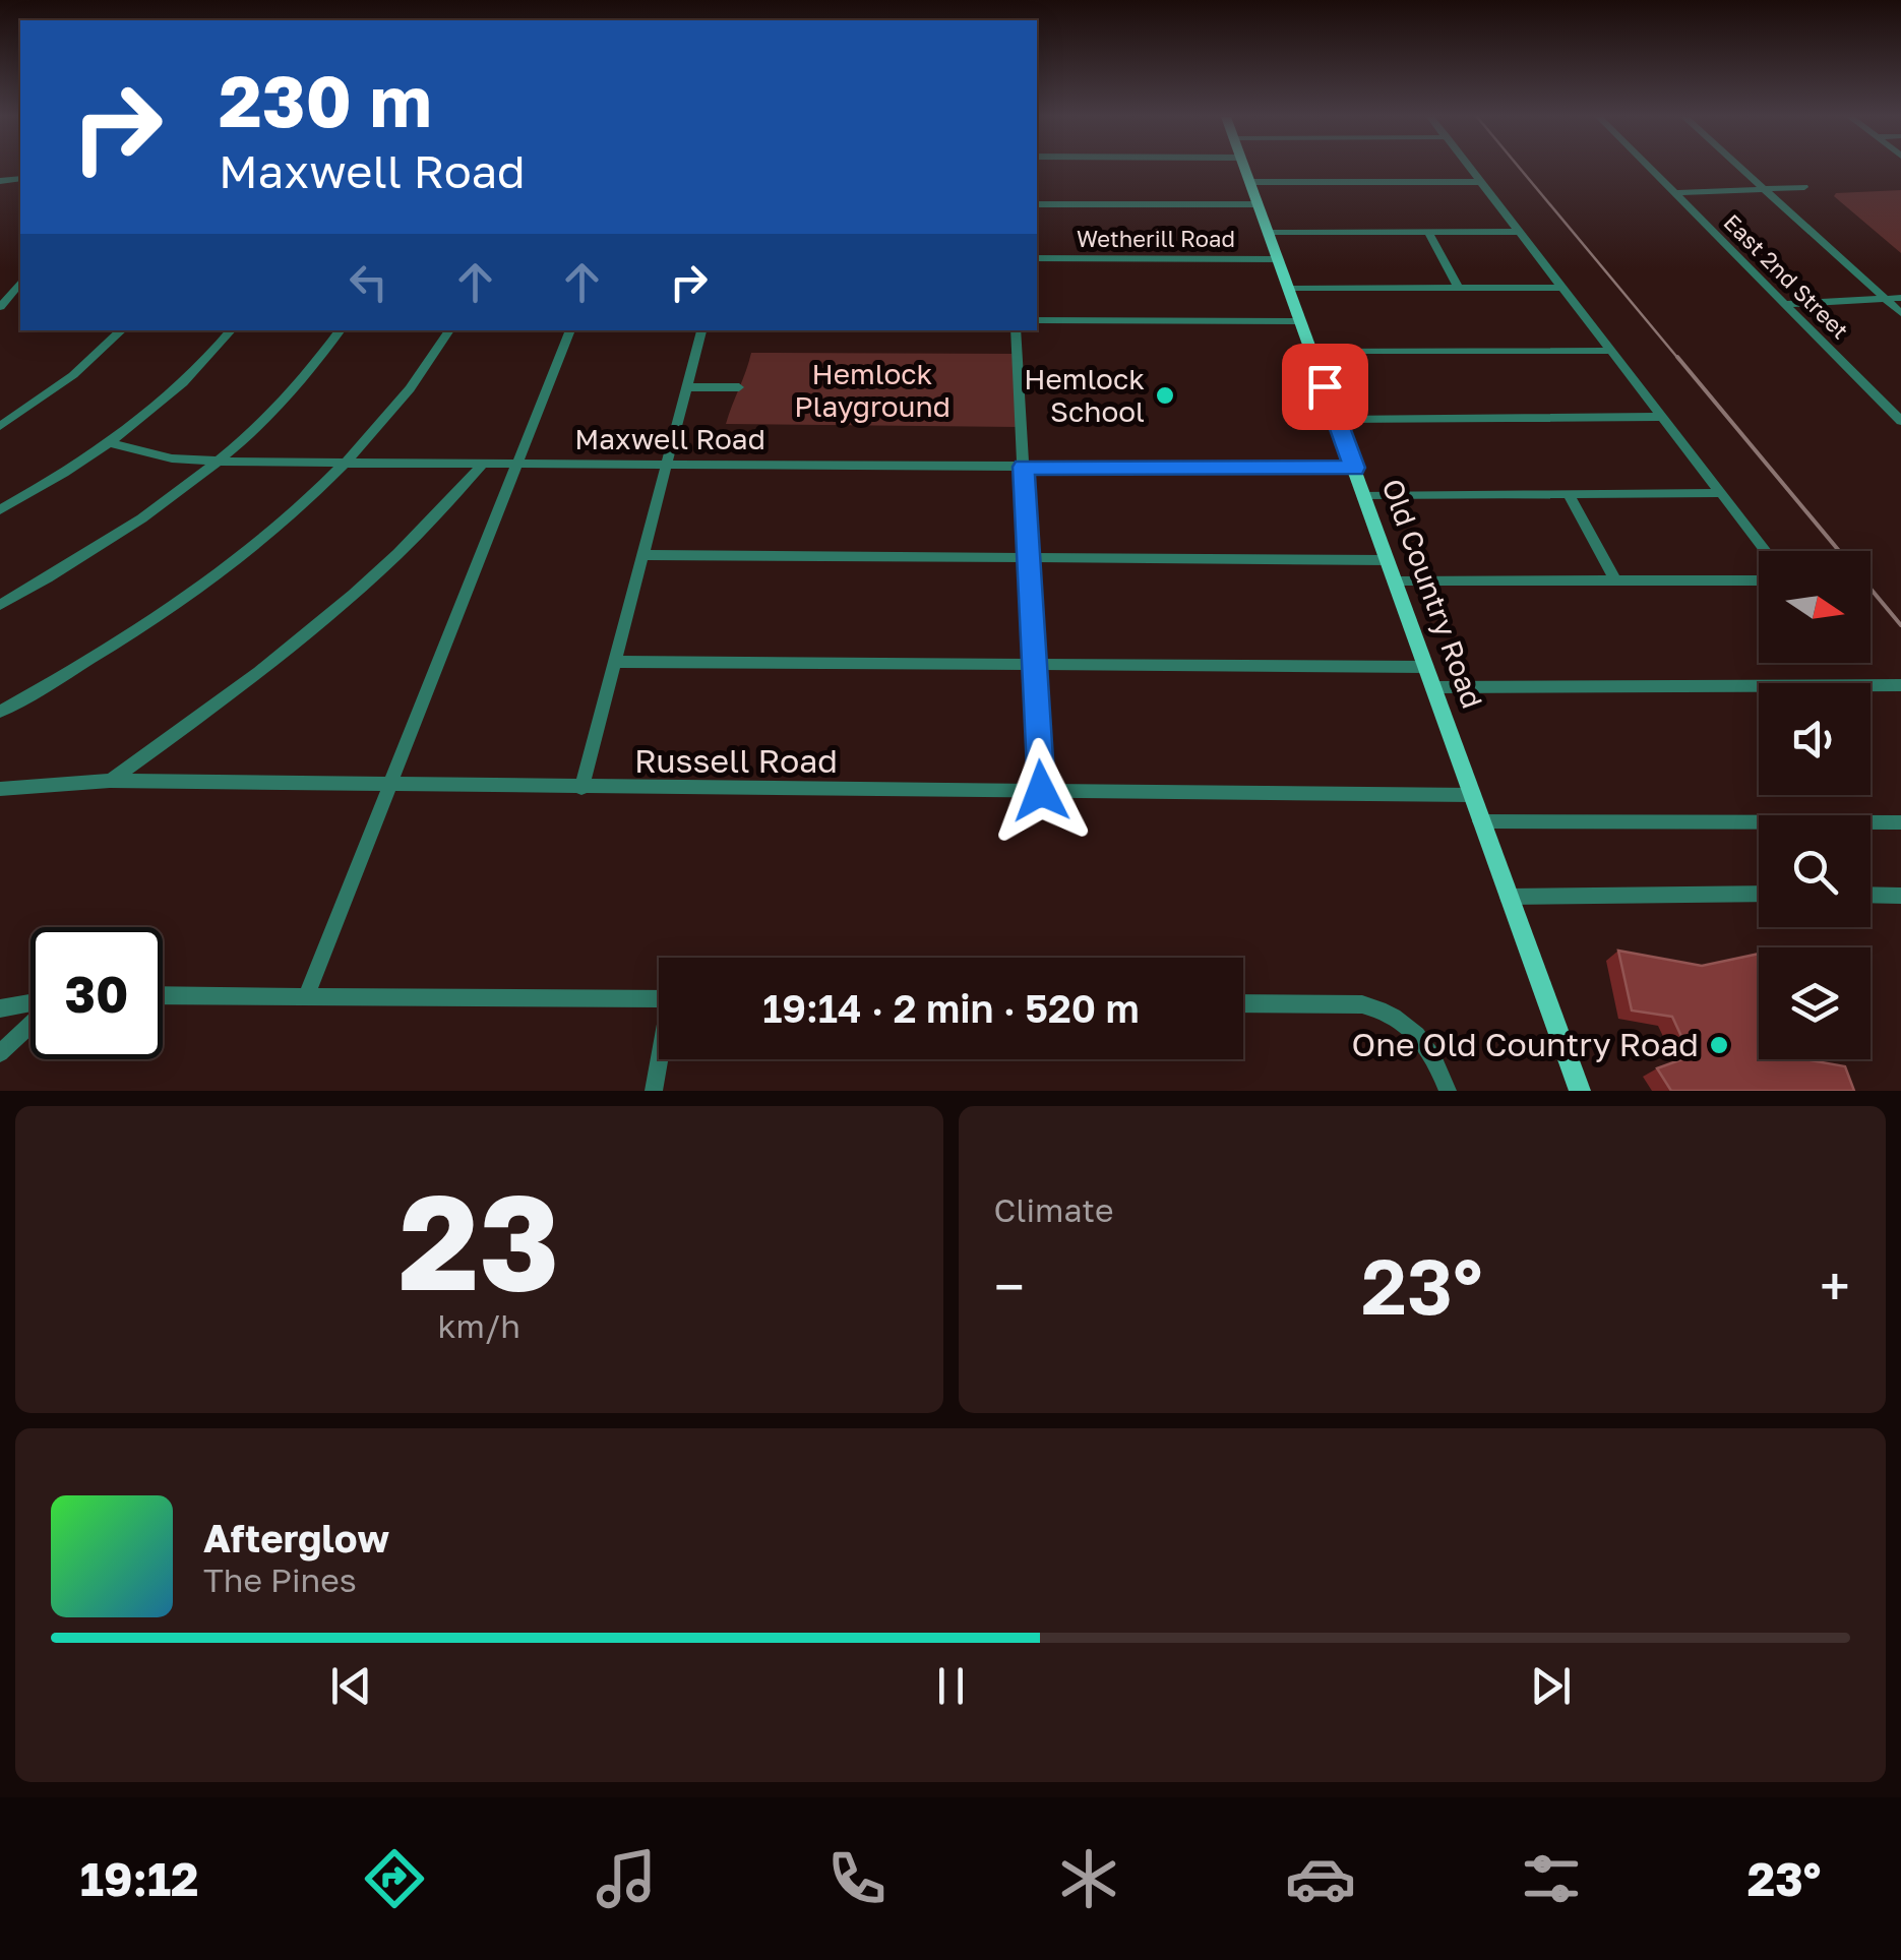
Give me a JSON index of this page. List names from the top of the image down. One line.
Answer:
{"streets":{"main road":["Old Country Road"],"street":["Wetherill Road","East 2nd Street","Maxwell Road","Russell Road"]},"crossings":[["Wetherill Road","Old Country Road"],["Maxwell Road","Old Country Road"],["Old Country Road","Russell Road"]],"parks":["Hemlock Playground"],"places":["Hemlock School","One Old Country Road"],"north":"right","page":{"turn":["230 m","Maxwell Road"],"limit":"30","trip":"19:14 · 2 min · 520 m","tile":[["23","km/h"],"Climate"],"heat":["−","23°","+"],"song":["Afterglow","The Pines"],"tabs":["19:12","23°"]}}
